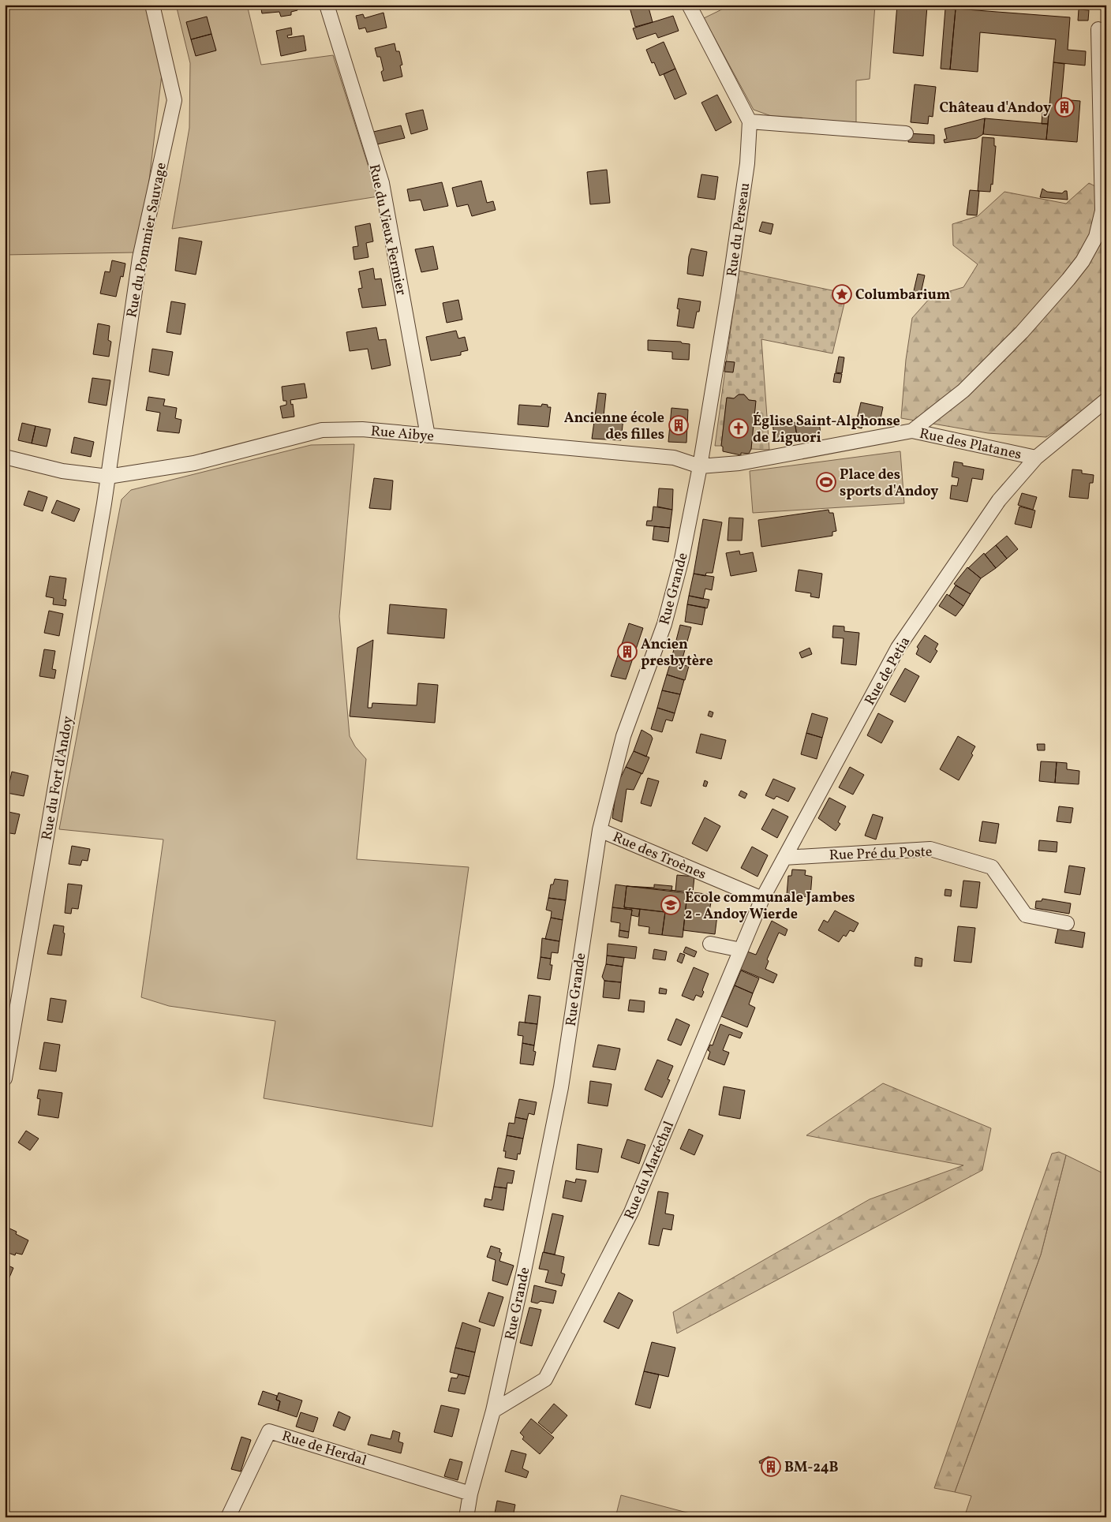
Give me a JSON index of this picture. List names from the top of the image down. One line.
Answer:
{"streets":{"street":["Rue du Vieux Fermier","Rue du Perseau","Rue du Pommier Sauvage","Rue Aibye","Rue des Platanes","Rue Grande","Rue de Petia","Rue du Fort d'Andoy","Rue Pré du Poste","Rue des Troènes","Rue du Maréchal","Rue de Herdal"]},"crossings":[["Rue du Vieux Fermier","Rue Aibye"],["Rue du Perseau","Rue Aibye"],["Rue du Perseau","Rue des Platanes"],["Rue du Perseau","Rue Grande"],["Rue du Pommier Sauvage","Rue Aibye"],["Rue du Pommier Sauvage","Rue du Fort d'Andoy"],["Rue Aibye","Rue des Platanes"],["Rue Aibye","Rue Grande"],["Rue Aibye","Rue du Fort d'Andoy"],["Rue des Platanes","Rue Grande"],["Rue des Platanes","Rue de Petia"],["Rue Grande","Rue des Troènes"],["Rue Grande","Rue du Maréchal"],["Rue Grande","Rue de Herdal"],["Rue de Petia","Rue Pré du Poste"],["Rue de Petia","Rue des Troènes"],["Rue de Petia","Rue du Maréchal"],["Rue des Troènes","Rue du Maréchal"]],"places":{"building":["Château d'Andoy","Ancienne école des filles","Ancien presbytère","BM-24B"],"place":["Columbarium"],"church":["Église Saint-Alphonse de Liguori"],"sports":["Place des sports d'Andoy"],"school or university":["École communale Jambes 2 - Andoy Wierde"]}}
